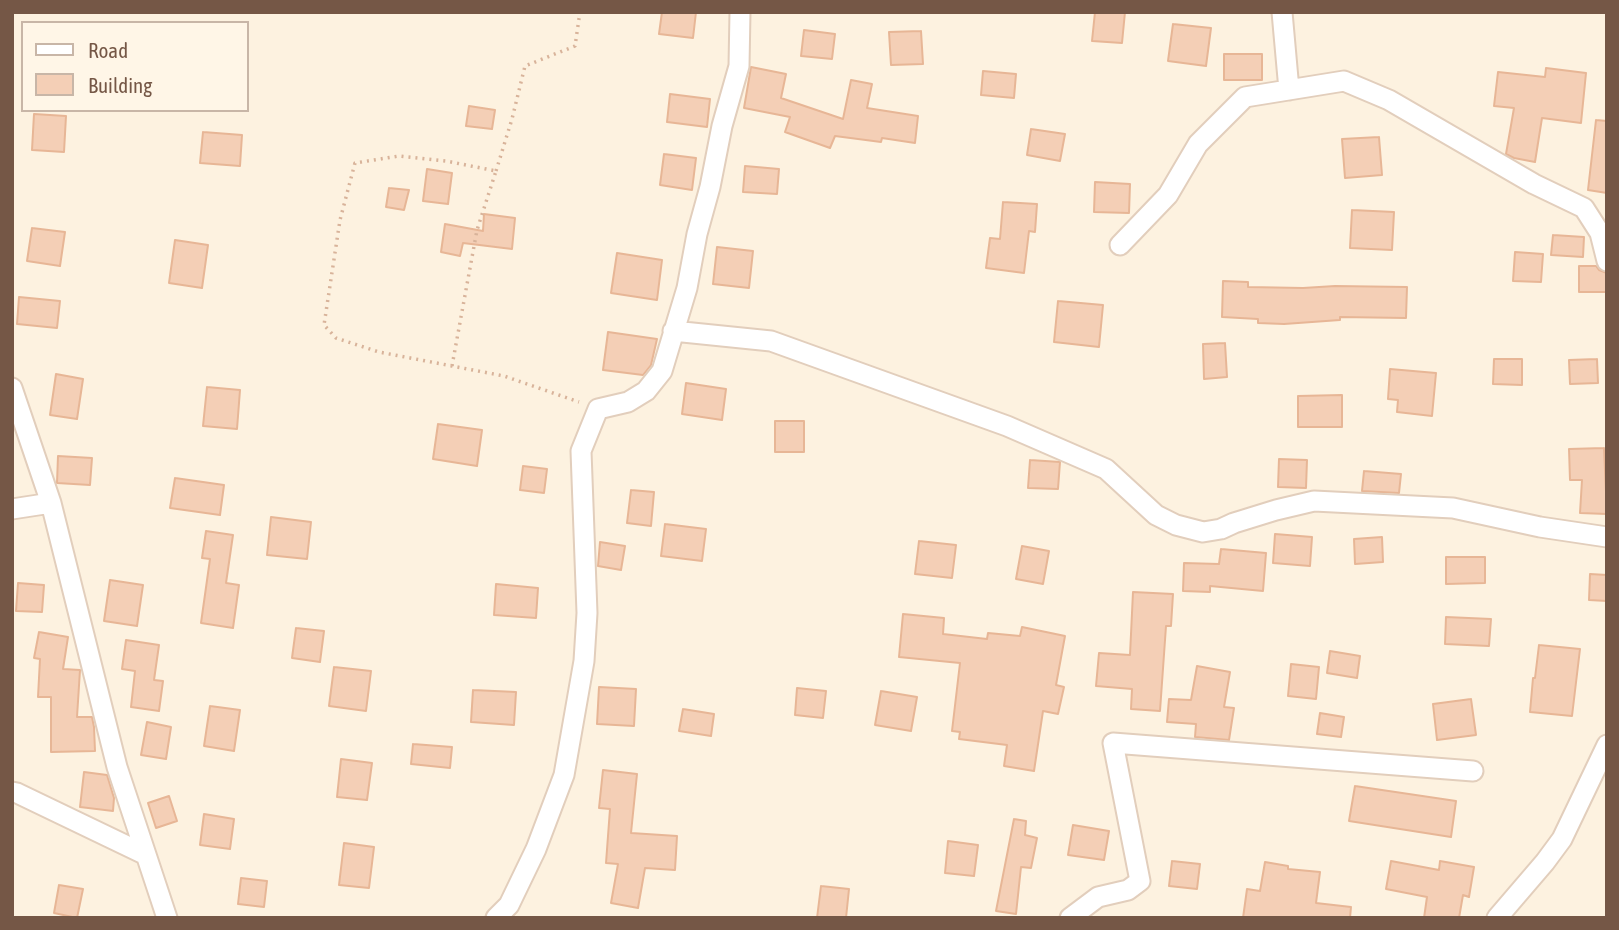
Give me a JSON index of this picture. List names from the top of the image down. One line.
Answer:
{"legend":["Road","Building"]}
